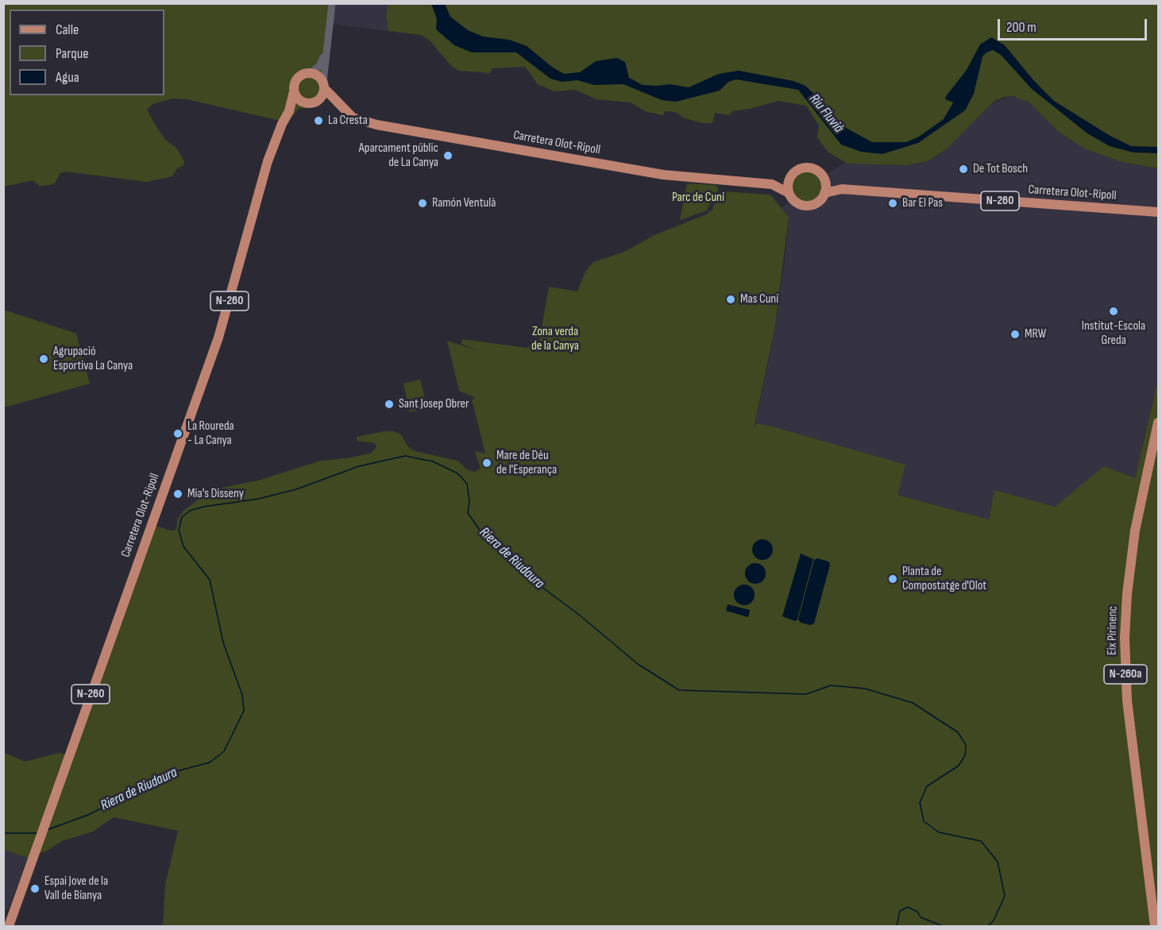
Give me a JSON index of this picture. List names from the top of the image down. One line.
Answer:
{"streets":{"main road":["Carretera Olot-Ripoll","N-260","Eix Pirinenc","N-260a"]},"crossings":[["Carretera Olot-Ripoll","N-260"]],"water":["Riu Fluvià","Riera de Riudaura"],"parks":["Parc de Cuní","Zona verda de la Canya"],"places":["La Cresta","Aparcament públic de La Canya","De Tot Bosch","Ramón Ventulà","Bar El Pas","Mas Cuní","Institut-Escola Greda","MRW","Agrupació Esportiva La Canya","Sant Josep Obrer","La Roureda - La Canya","Mare de Déu de l'Esperança","Mia's Disseny","Planta de Compostatge d'Olot","Espai Jove de la Vall de Bianya"],"legend":["Calle","Parque","Agua"],"scale_bar":"200 m"}
